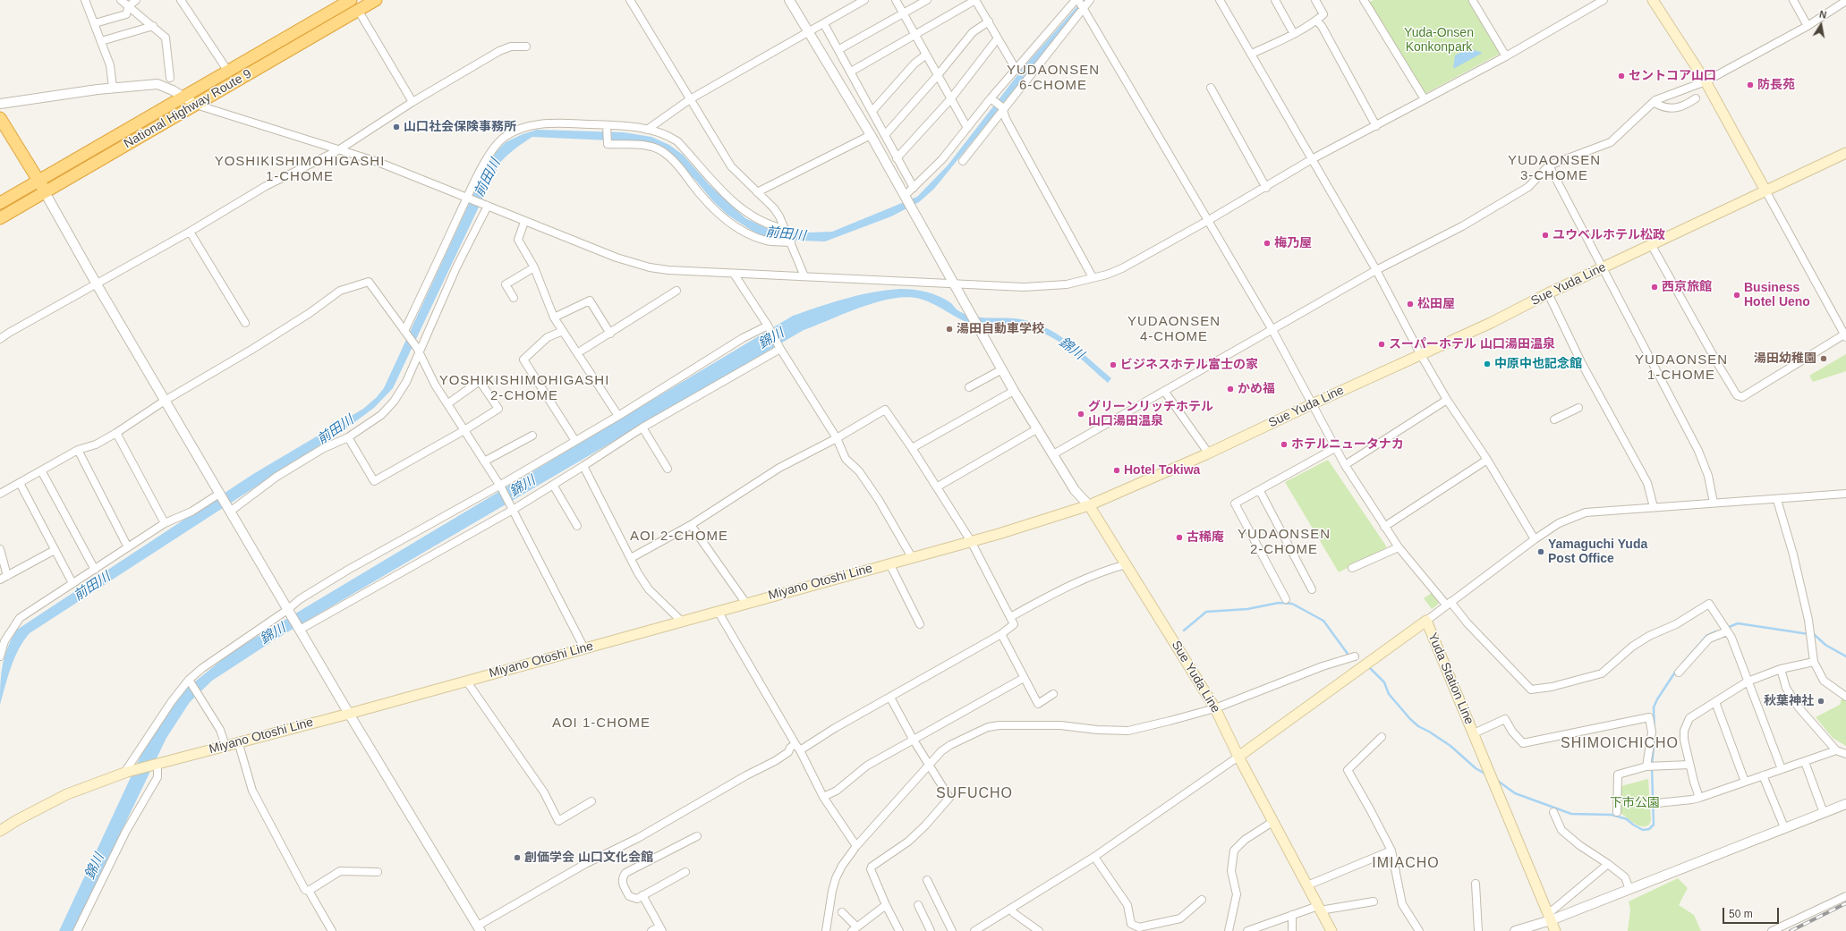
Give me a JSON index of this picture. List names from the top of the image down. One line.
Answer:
{"streets":{"highway":["National Highway Route 9"],"main road":["Sue Yuda Line","Miyano Otoshi Line","Yuda Station Line"]},"crossings":[["Sue Yuda Line","Miyano Otoshi Line"],["Sue Yuda Line","Yuda Station Line"]],"districts":["YUDAONSEN 6-CHOME","YUDAONSEN 3-CHOME","YOSHIKISHIMOHIGASHI 1-CHOME","YUDAONSEN 4-CHOME","YUDAONSEN 1-CHOME","YOSHIKISHIMOHIGASHI 2-CHOME","YUDAONSEN 2-CHOME","AOI 2-CHOME","AOI 1-CHOME","SHIMOICHICHO","SUFUCHO","IMIACHO"],"water":["前田川","錦川"],"parks":["Yuda-Onsen Konkonpark","下市公園"],"places":["セントコア山口","防長苑","山口社会保険事務所","ユウベルホテル松政","梅乃屋","西京旅館","Business Hotel Ueno","松田屋","湯田自動車学校","スーパーホテル 山口湯田温泉","湯田幼稚園","中原中也記念館","ビジネスホテル富士の家","かめ福","グリーンリッチホテル 山口湯田温泉","ホテルニュータナカ","Hotel Tokiwa","古稀庵","Yamaguchi Yuda Post Office","秋葉神社","創価学会 山口文化会館"],"scale_bar":"50 m","north":"top"}
